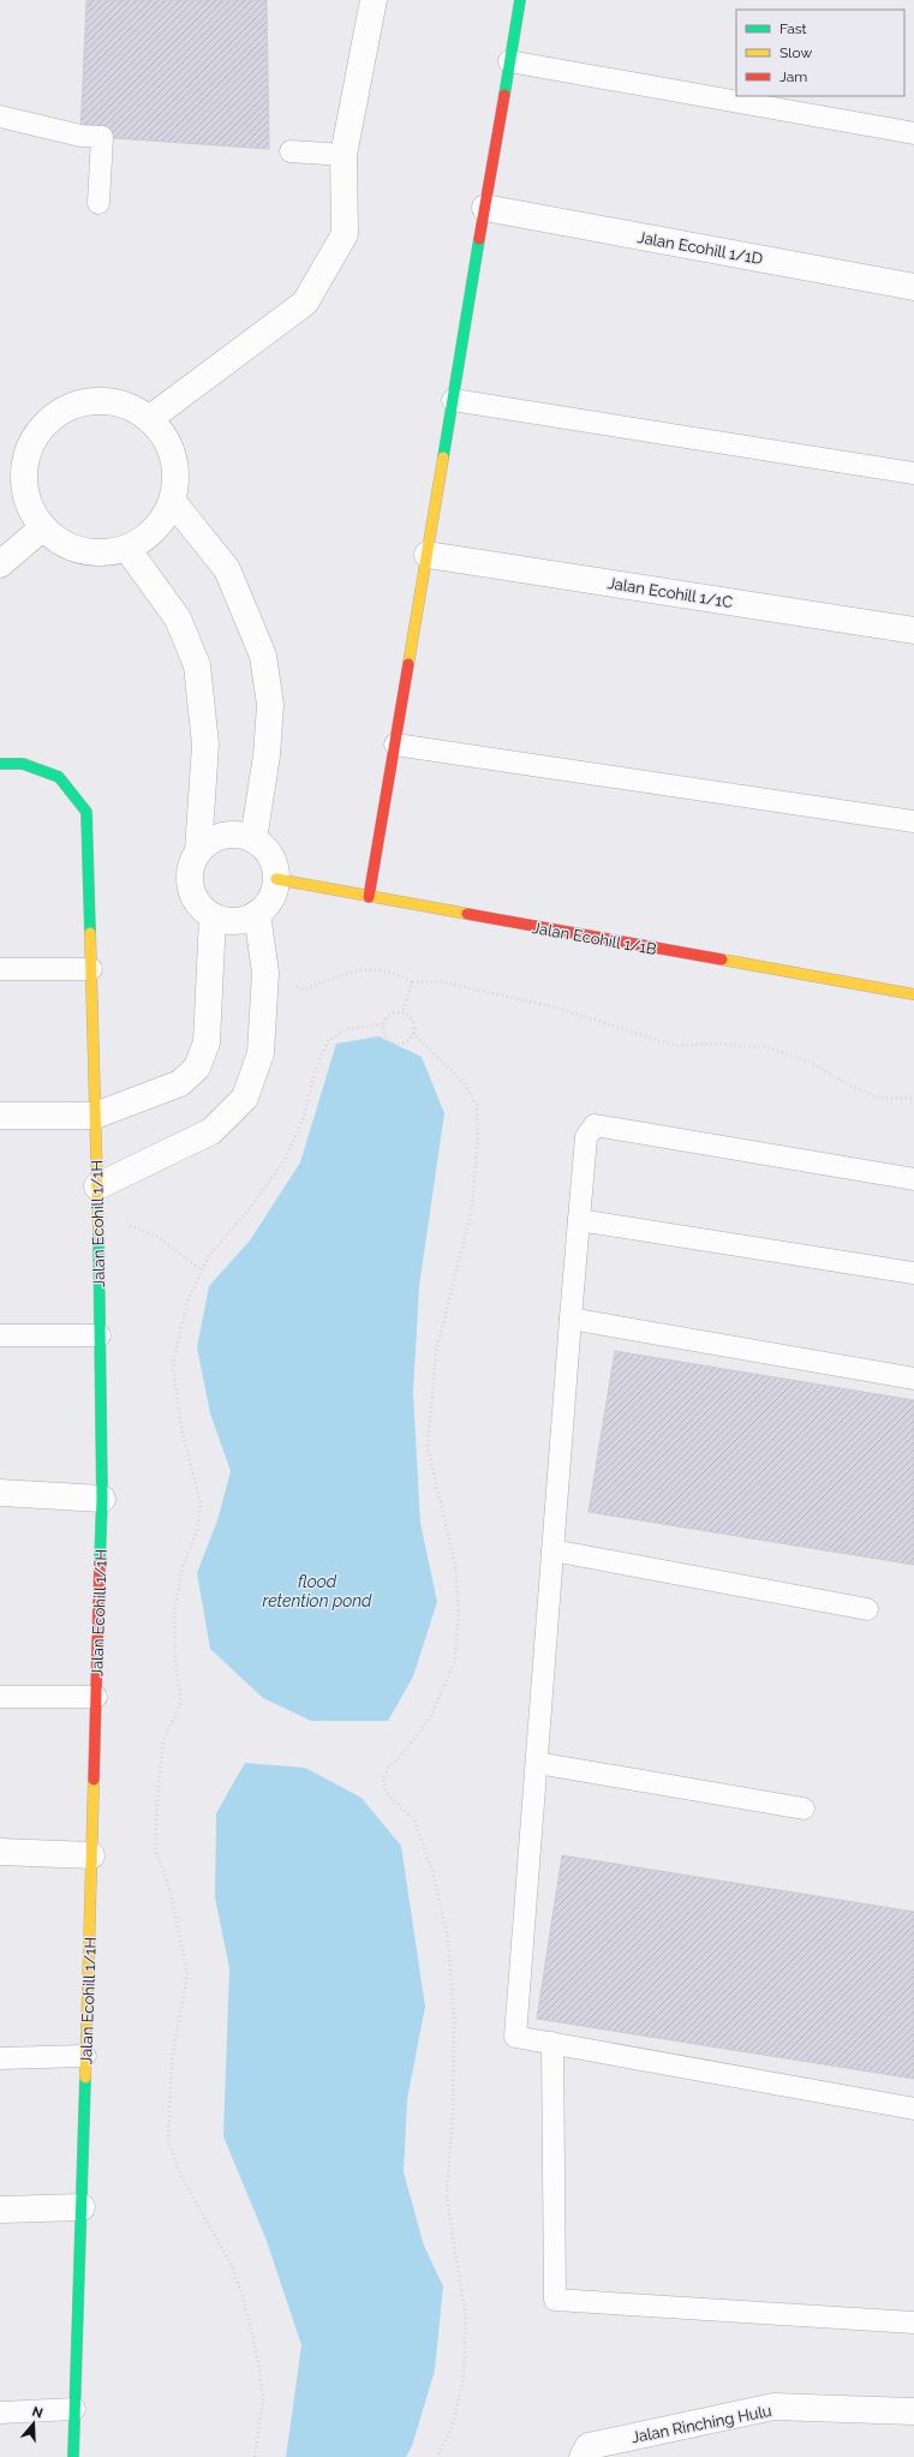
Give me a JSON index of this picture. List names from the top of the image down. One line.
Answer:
{"streets":{"street":["Jalan Ecohill 1/1D","Jalan Ecohill 1/1C","Jalan Ecohill 1/1B","Jalan Ecohill 1/1H","Jalan Rinching Hulu"]},"water":["flood retention pond"],"legend":["Fast","Slow","Jam"],"north":"top"}
